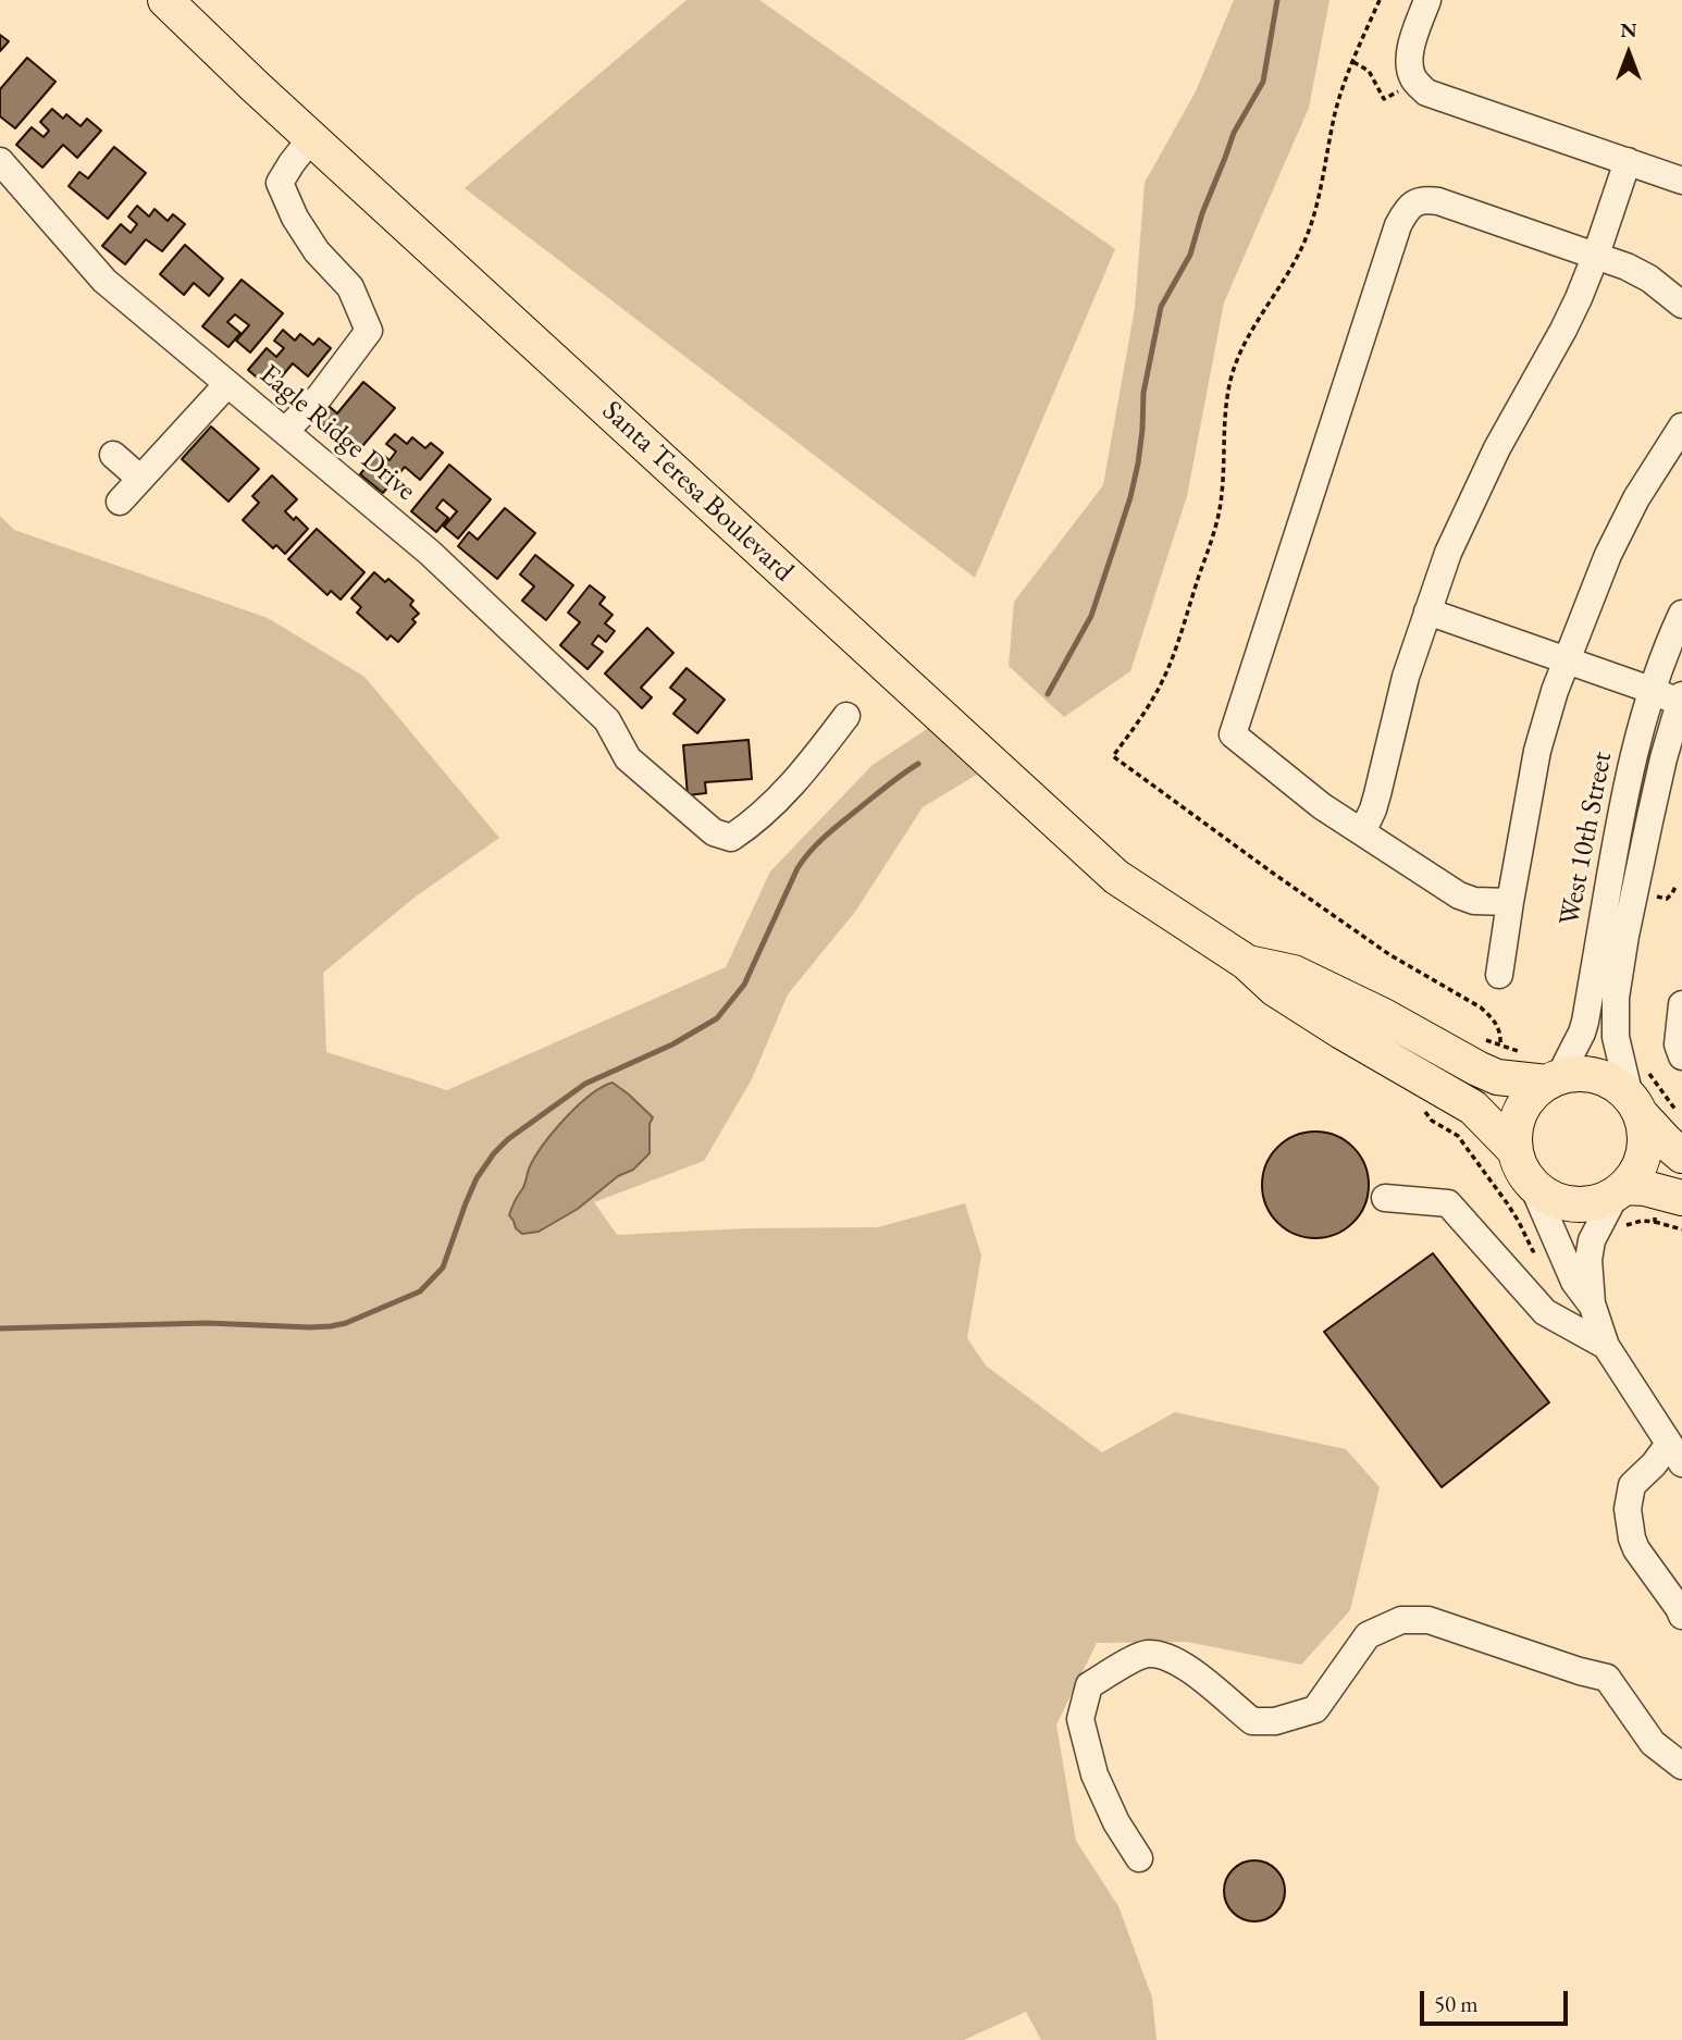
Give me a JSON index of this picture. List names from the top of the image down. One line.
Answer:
{"streets":{"main road":["Santa Teresa Boulevard"],"street":["Eagle Ridge Drive","West 10th Street"]},"crossings":[["Santa Teresa Boulevard","West 10th Street"]],"scale_bar":"50 m","north":"top"}
